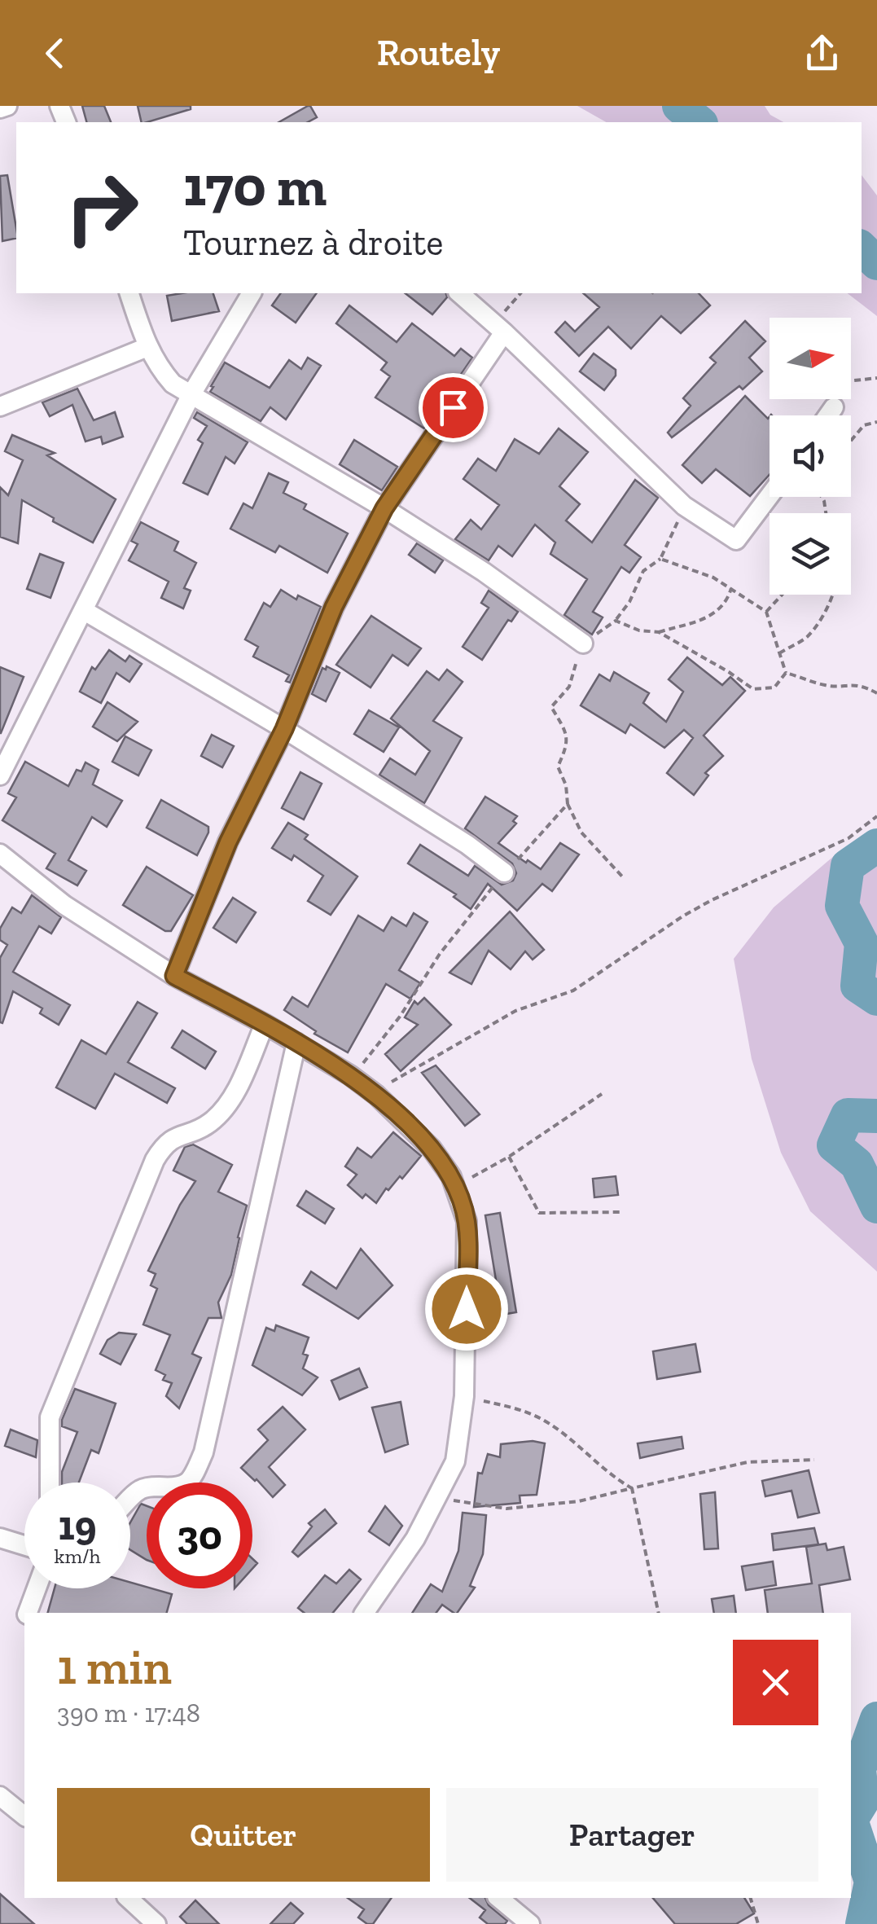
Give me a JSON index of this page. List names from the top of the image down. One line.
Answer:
{"north":"right","page":{"header":"Routely","turn":["170 m","Tournez à droite"],"speed":"19 km/h","limit":"30","heading":["1 min","390 m · 17:48"],"buttons":["Quitter","Partager"]}}
